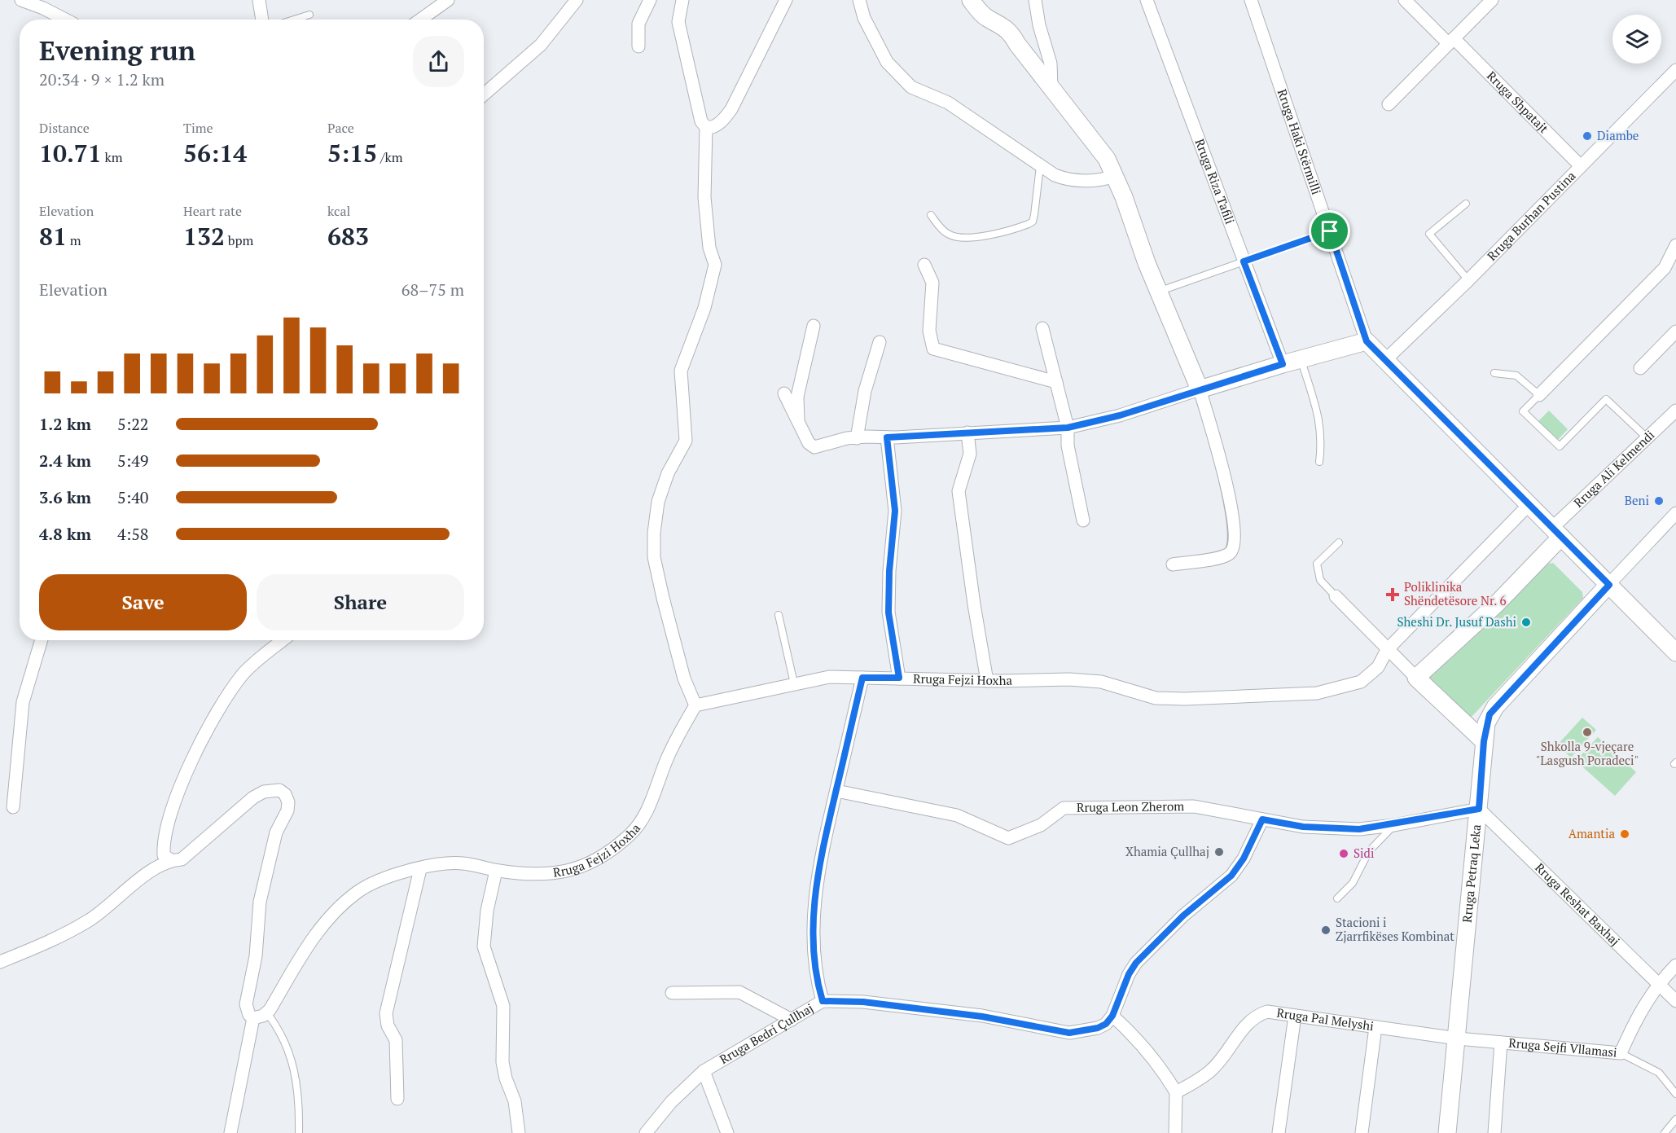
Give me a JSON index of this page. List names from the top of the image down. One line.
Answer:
{"streets":{"street":["Rruga Shpatajt","Rruga Haki Stërmilli","Rruga Riza Tafili","Rruga Burhan Pustina","Rruga Ali Kelmendi","Rruga Fejzi Hoxha","Rruga Leon Zherom","Rruga Petraq Leka","Rruga Reshat Baxhaj","Rruga Pal Melyshi","Rruga Bedri Çullhaj","Rruga Sejfi Vllamasi"]},"crossings":[["Rruga Shpatajt","Rruga Burhan Pustina"],["Rruga Haki Stërmilli","Rruga Burhan Pustina"],["Rruga Haki Stërmilli","Rruga Ali Kelmendi"],["Rruga Haki Stërmilli","Rruga Fejzi Hoxha"],["Rruga Haki Stërmilli","Rruga Petraq Leka"],["Rruga Petraq Leka","Rruga Reshat Baxhaj"],["Rruga Petraq Leka","Rruga Pal Melyshi"],["Rruga Petraq Leka","Rruga Sejfi Vllamasi"],["Rruga Reshat Baxhaj","Rruga Sejfi Vllamasi"],["Rruga Pal Melyshi","Rruga Sejfi Vllamasi"]],"places":{"other":["Diambe","Beni","Sheshi Dr. Jusuf Dashi","Shkolla 9-vjeçare \"Lasgush Poradeci\"","Amantia","Xhamia Çullhaj","Sidi","Stacioni i Zjarrfikëses Kombinat"],"health":["Poliklinika Shëndetësore Nr. 6"]},"page":{"heading":["Evening run","20:34 · 9 × 1.2 km"],"stats":[["Distance","10.71 km"],["Time","56:14"],["Pace","5:15 /km"],["Elevation","81 m"],["Heart rate","132 bpm"],["kcal","683"]],"chart":["Elevation","68–75 m"],"list":[{"name":"1.2 km","note":"5:22"},{"name":"2.4 km","note":"5:49"},{"name":"3.6 km","note":"5:40"},{"name":"4.8 km","note":"4:58"}],"buttons":["Save","Share"]}}
